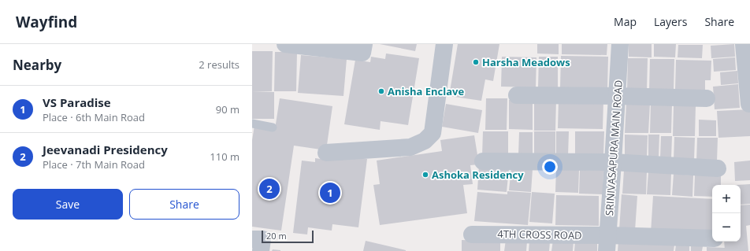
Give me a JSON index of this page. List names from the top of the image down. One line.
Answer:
{"streets":{"street":["SRINIVASAPURA MAIN ROAD","4TH CROSS ROAD"]},"crossings":[["SRINIVASAPURA MAIN ROAD","4TH CROSS ROAD"]],"places":["Harsha Meadows","Anisha Enclave","Ashoka Residency"],"scale_bar":"20 m","page":{"header":"Wayfind","nav":["Map","Layers","Share"],"heading":["Nearby","2 results"],"list":[{"mark":"1","name":"VS Paradise","note":"Place · 6th Main Road","value":"90 m"},{"mark":"2","name":"Jeevanadi Presidency","note":"Place · 7th Main Road","value":"110 m"}],"pins":["2","1"],"buttons":["Save","Share"],"map_buttons":["+","−"],"scale":"20 m"}}
